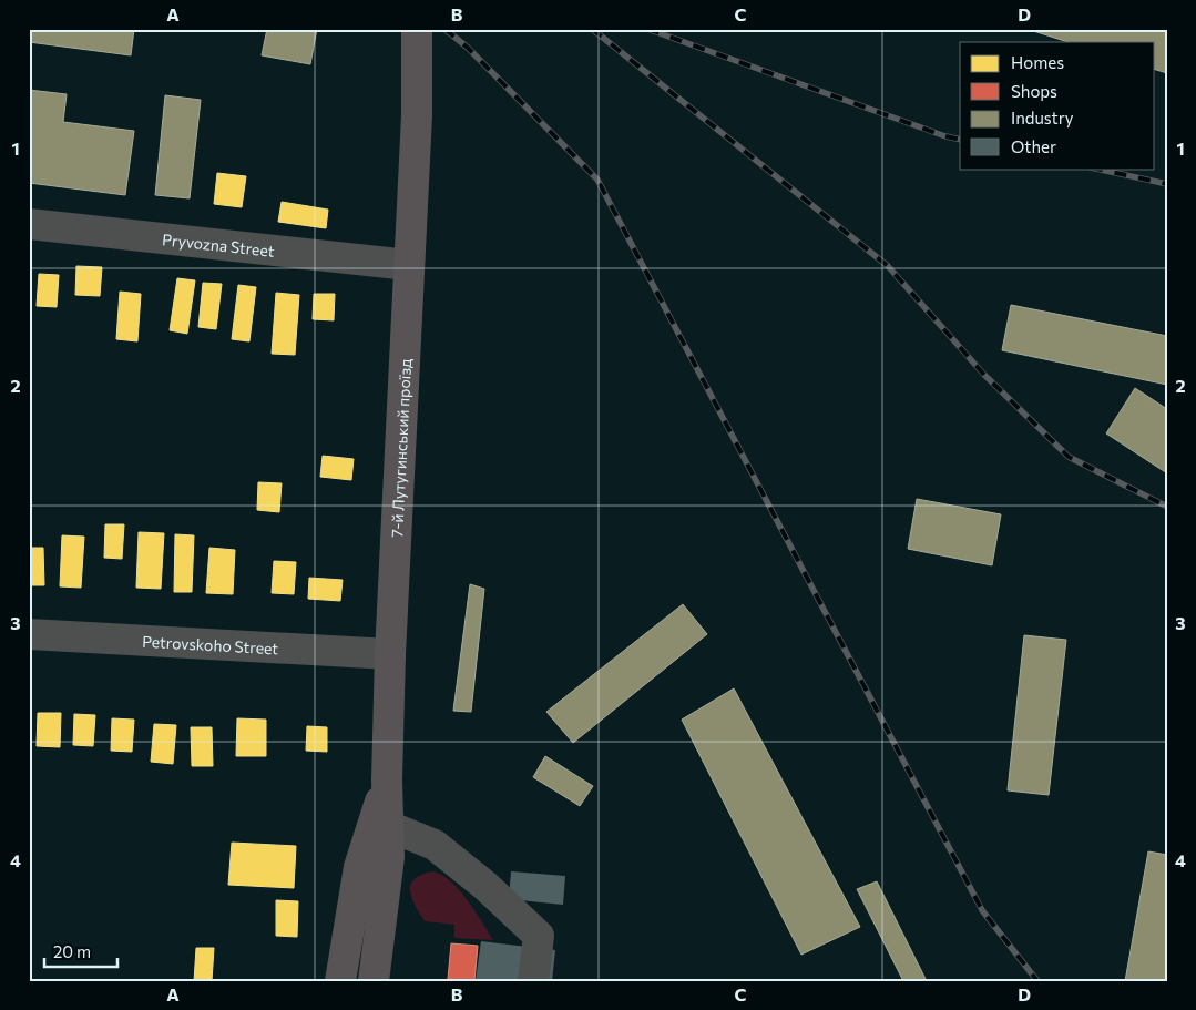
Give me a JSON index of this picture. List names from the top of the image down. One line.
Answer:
{"streets":{"main road":["7-й Лутугинський проїзд"],"street":["Pryvozna Street","Petrovskoho Street"]},"crossings":[["Pryvozna Street","7-й Лутугинський проїзд"],["7-й Лутугинський проїзд","Petrovskoho Street"]],"legend":["Homes","Shops","Industry","Other"],"scale_bar":"20 m","grid":{"columns":["A","B","C","D"],"rows":["1","2","3","4"]}}
